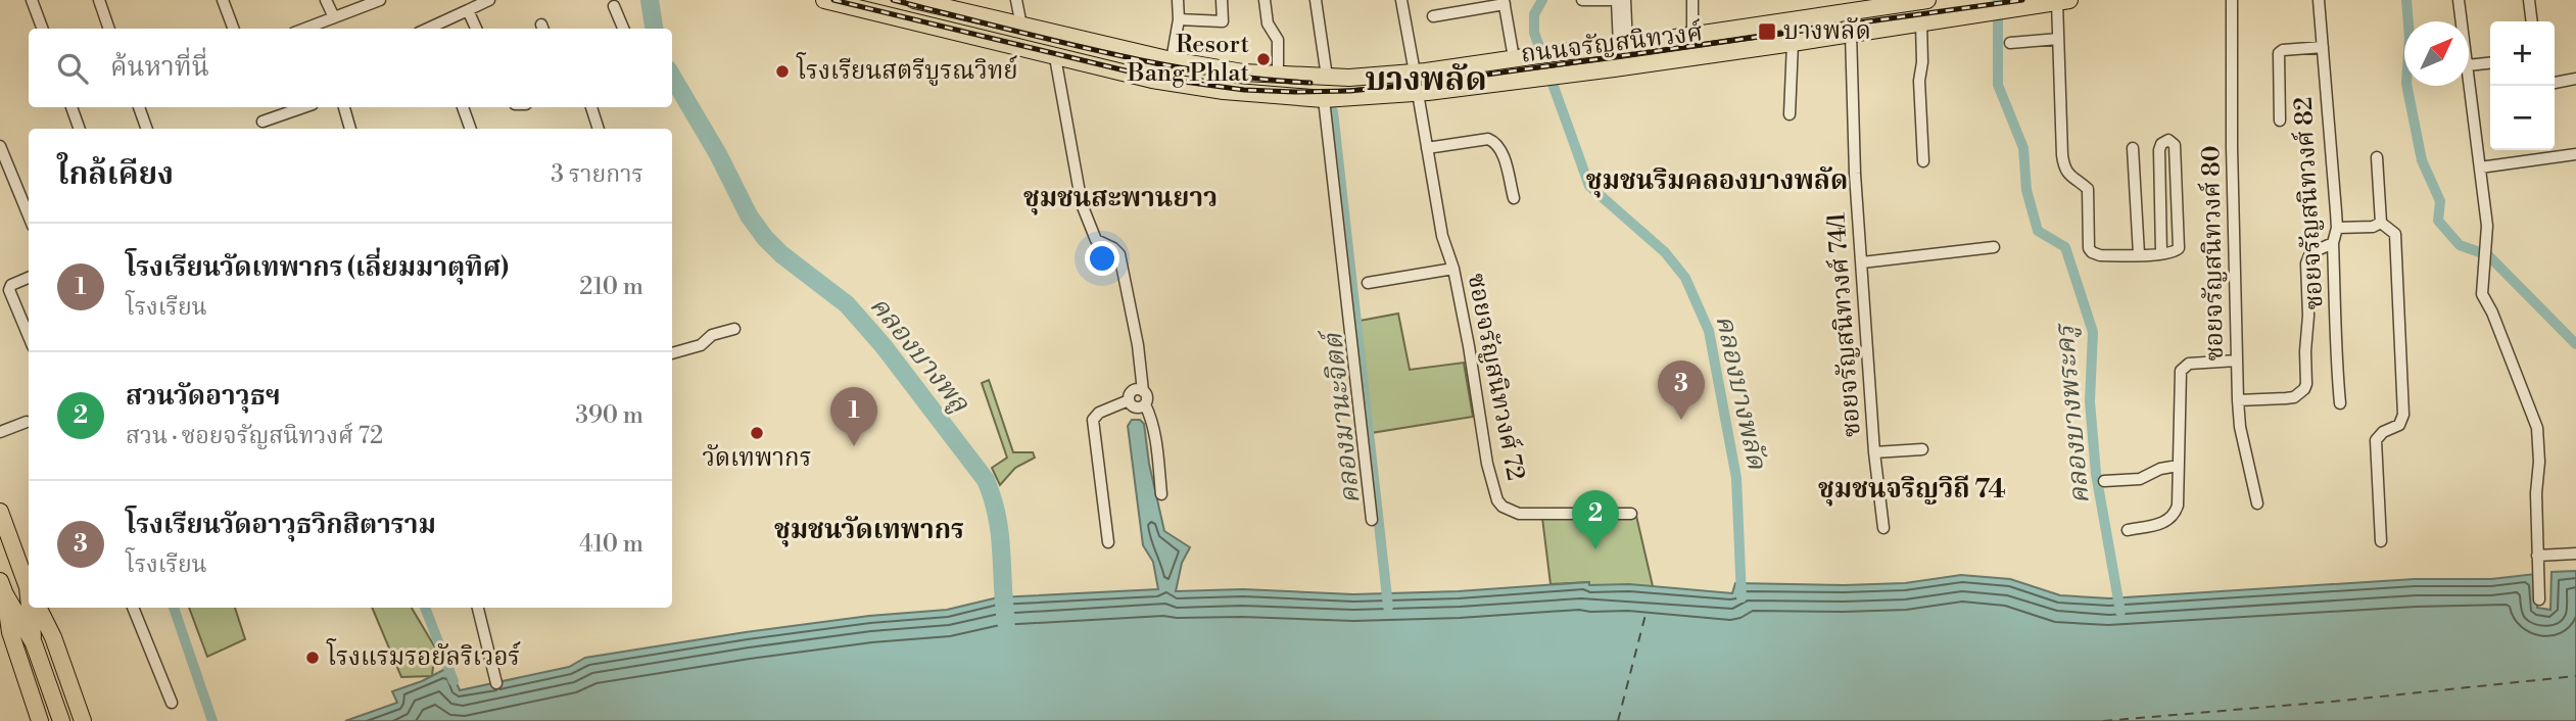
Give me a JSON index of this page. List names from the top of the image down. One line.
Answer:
{"streets":{"main road":["ถนนจรัญสนิทวงศ์"],"street":["ซอยจรัญสนิทวงศ์ 82","ซอยจรัญสนิทวงศ์ 80","ซอยจรัญสนิทวงศ์ 74/1","ซอยจรัญสนิทวงศ์ 72"]},"crossings":[["ถนนจรัญสนิทวงศ์","ซอยจรัญสนิทวงศ์ 74/1"],["ถนนจรัญสนิทวงศ์","ซอยจรัญสนิทวงศ์ 72"]],"districts":["บางพลัด","ชุมชนริมคลองบางพลัด","ชุมชนสะพานยาว","ชุมชนจริญวิถี 74","ชุมชนวัดเทพากร"],"water":["คลองบางพลู","คลองบางพลัด","คลองบางพระครู","คลองมานะจิตต์"],"places":{"transit":["บางพลัด"],"other":["Resort Bang Phlat","โรงเรียนสตรีบูรณวิทย์","วัดเทพากร","โรงแรมรอยัลริเวอร์"]},"north":"top right","page":{"map_buttons":["+","−"],"search":"ค้นหาที่นี่","heading":["ใกล้เคียง","3 รายการ"],"list":[{"mark":"1","name":"โรงเรียนวัดเทพากร (เลี่ยมมาตุทิศ)","note":"โรงเรียน","value":"210 m"},{"mark":"2","name":"สวนวัดอาวุธฯ","note":"สวน · ซอยจรัญสนิทวงศ์ 72","value":"390 m"},{"mark":"3","name":"โรงเรียนวัดอาวุธวิกสิตาราม","note":"โรงเรียน","value":"410 m"}],"pins":["3","1","2"]}}
